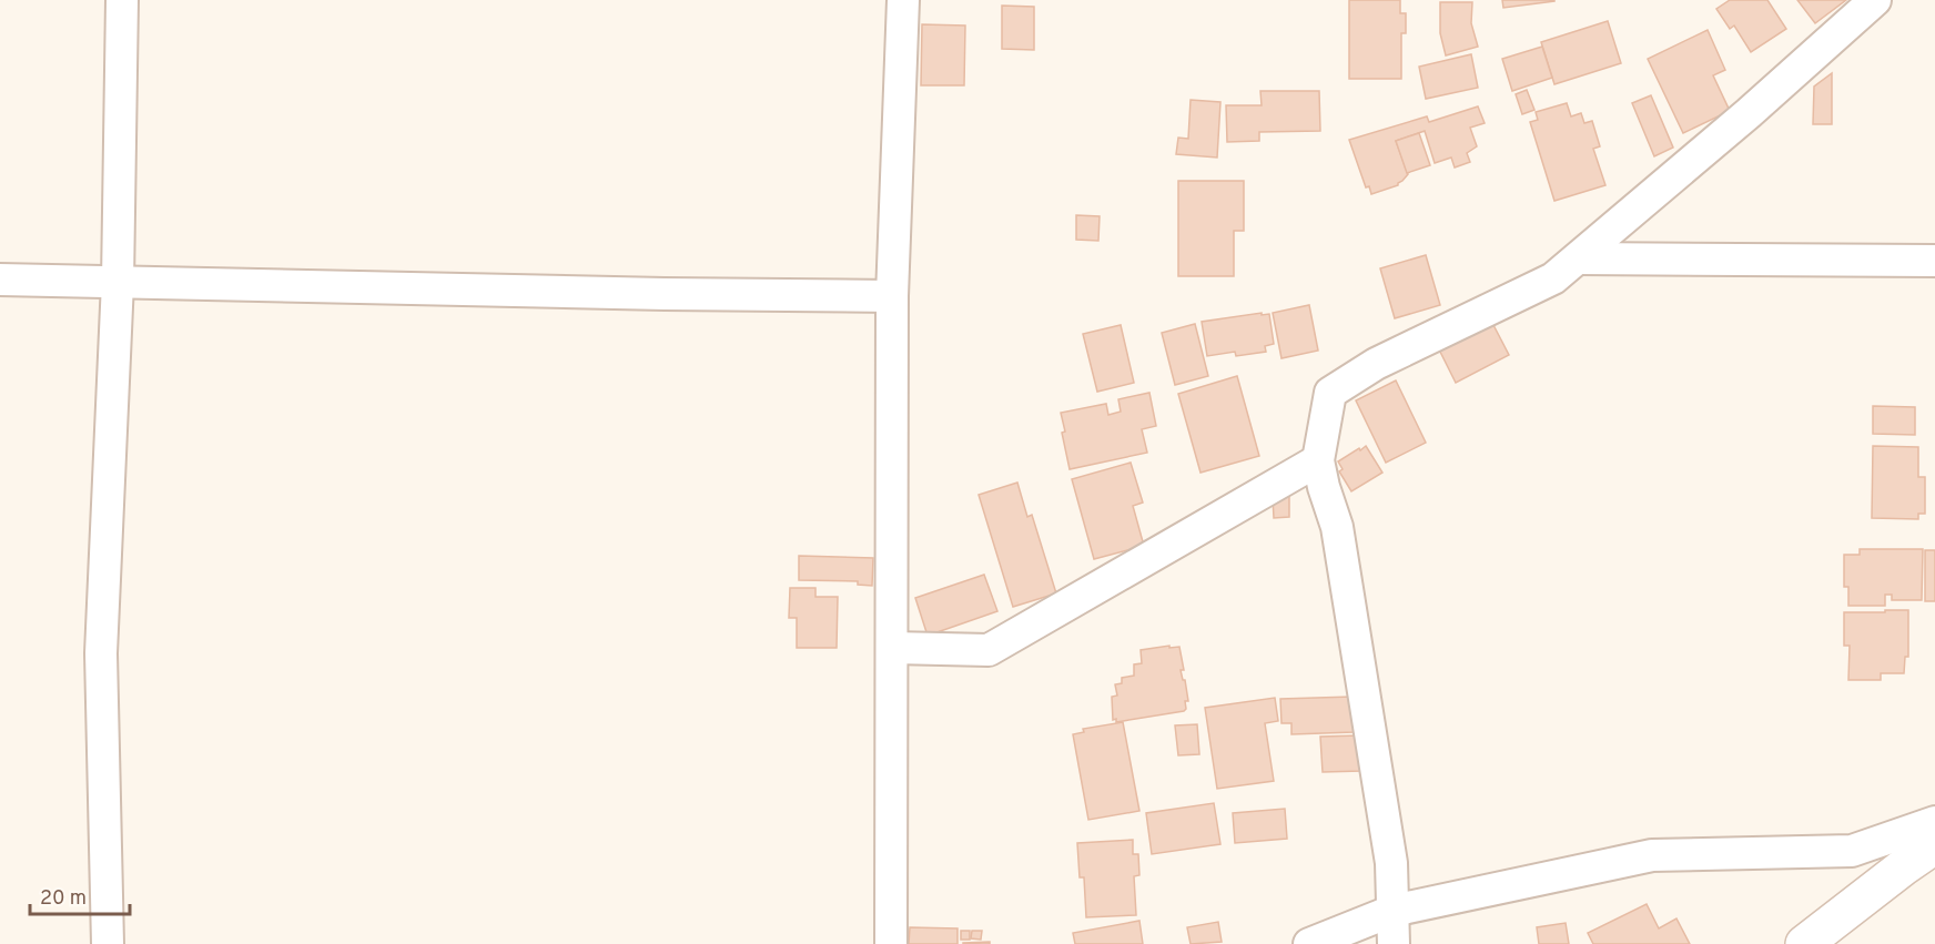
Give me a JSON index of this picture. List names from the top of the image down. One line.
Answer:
{"scale_bar":"20 m"}
